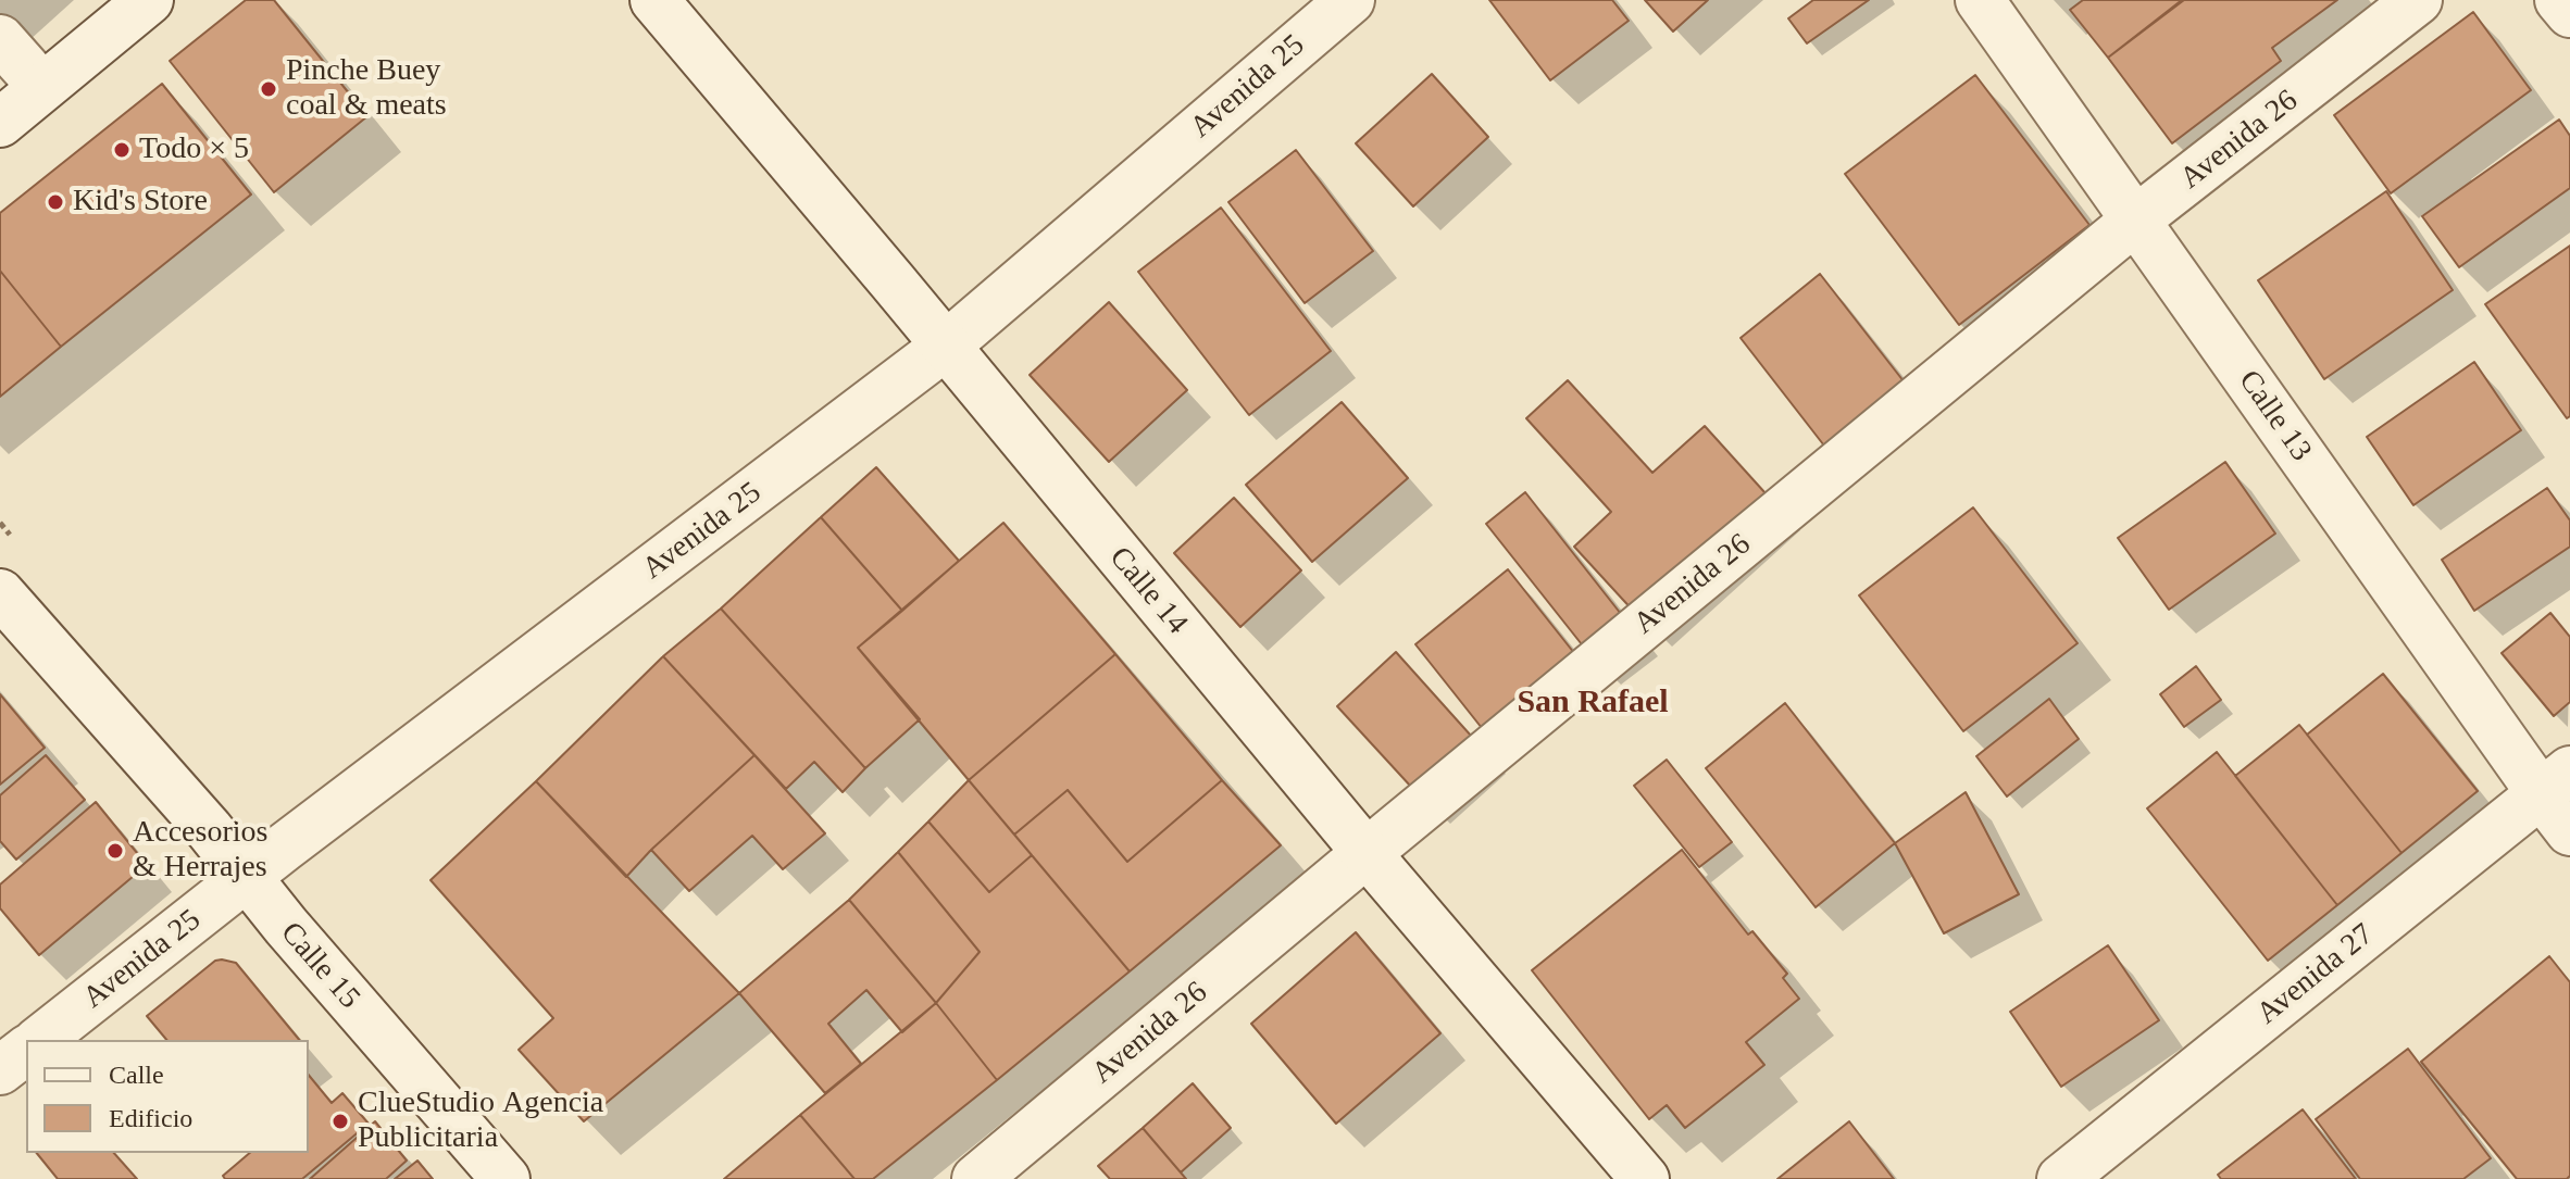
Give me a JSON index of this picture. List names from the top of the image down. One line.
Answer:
{"streets":{"street":["Avenida 25","Avenida 26","Calle 13","Calle 14","Calle 15","Avenida 27"]},"crossings":[["Avenida 25","Calle 14"],["Avenida 25","Calle 15"],["Avenida 26","Calle 13"],["Avenida 26","Calle 14"],["Calle 13","Avenida 27"]],"districts":["San Rafael"],"places":["Pinche Buey coal & meats","Todo × 5","Kid's Store","Accesorios & Herrajes","ClueStudio Agencia Publicitaria"],"legend":["Calle","Edificio"]}
